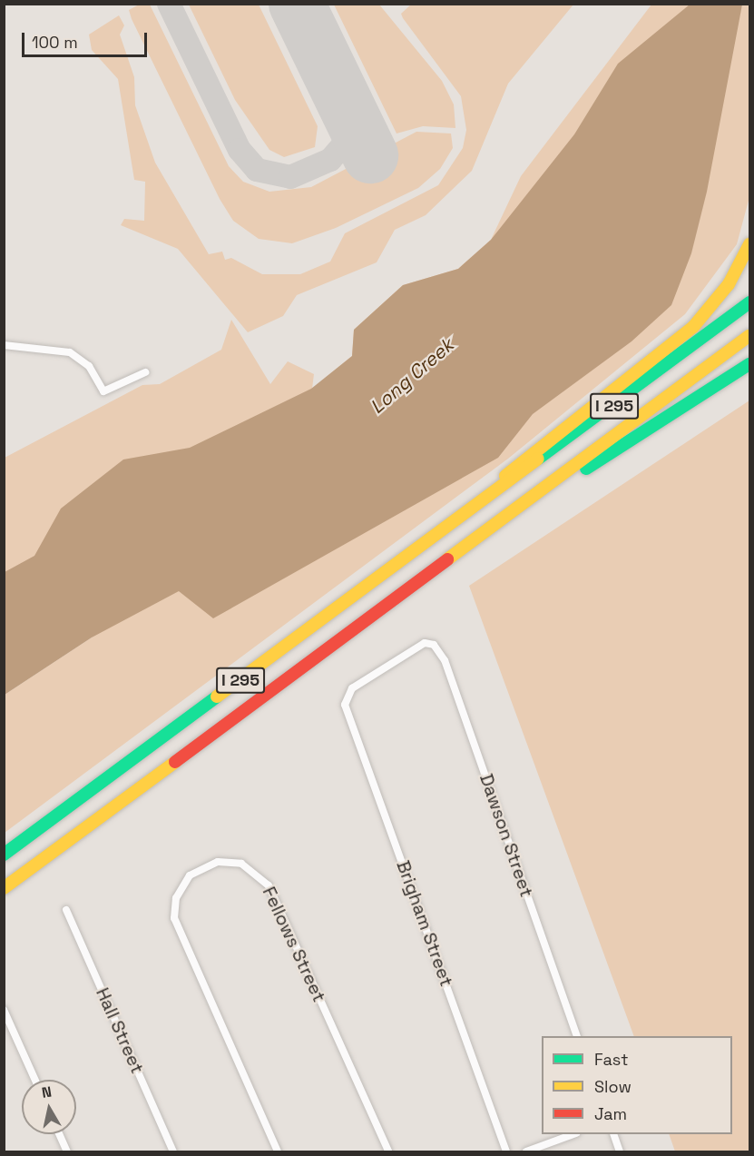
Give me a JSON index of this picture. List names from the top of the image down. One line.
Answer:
{"streets":{"highway":["I 295"],"street":["Dawson Street","Brigham Street","Fellows Street","Hall Street"]},"crossings":[["Dawson Street","Brigham Street"]],"water":["Long Creek"],"legend":["Fast","Slow","Jam"],"scale_bar":"100 m","north":"top"}
